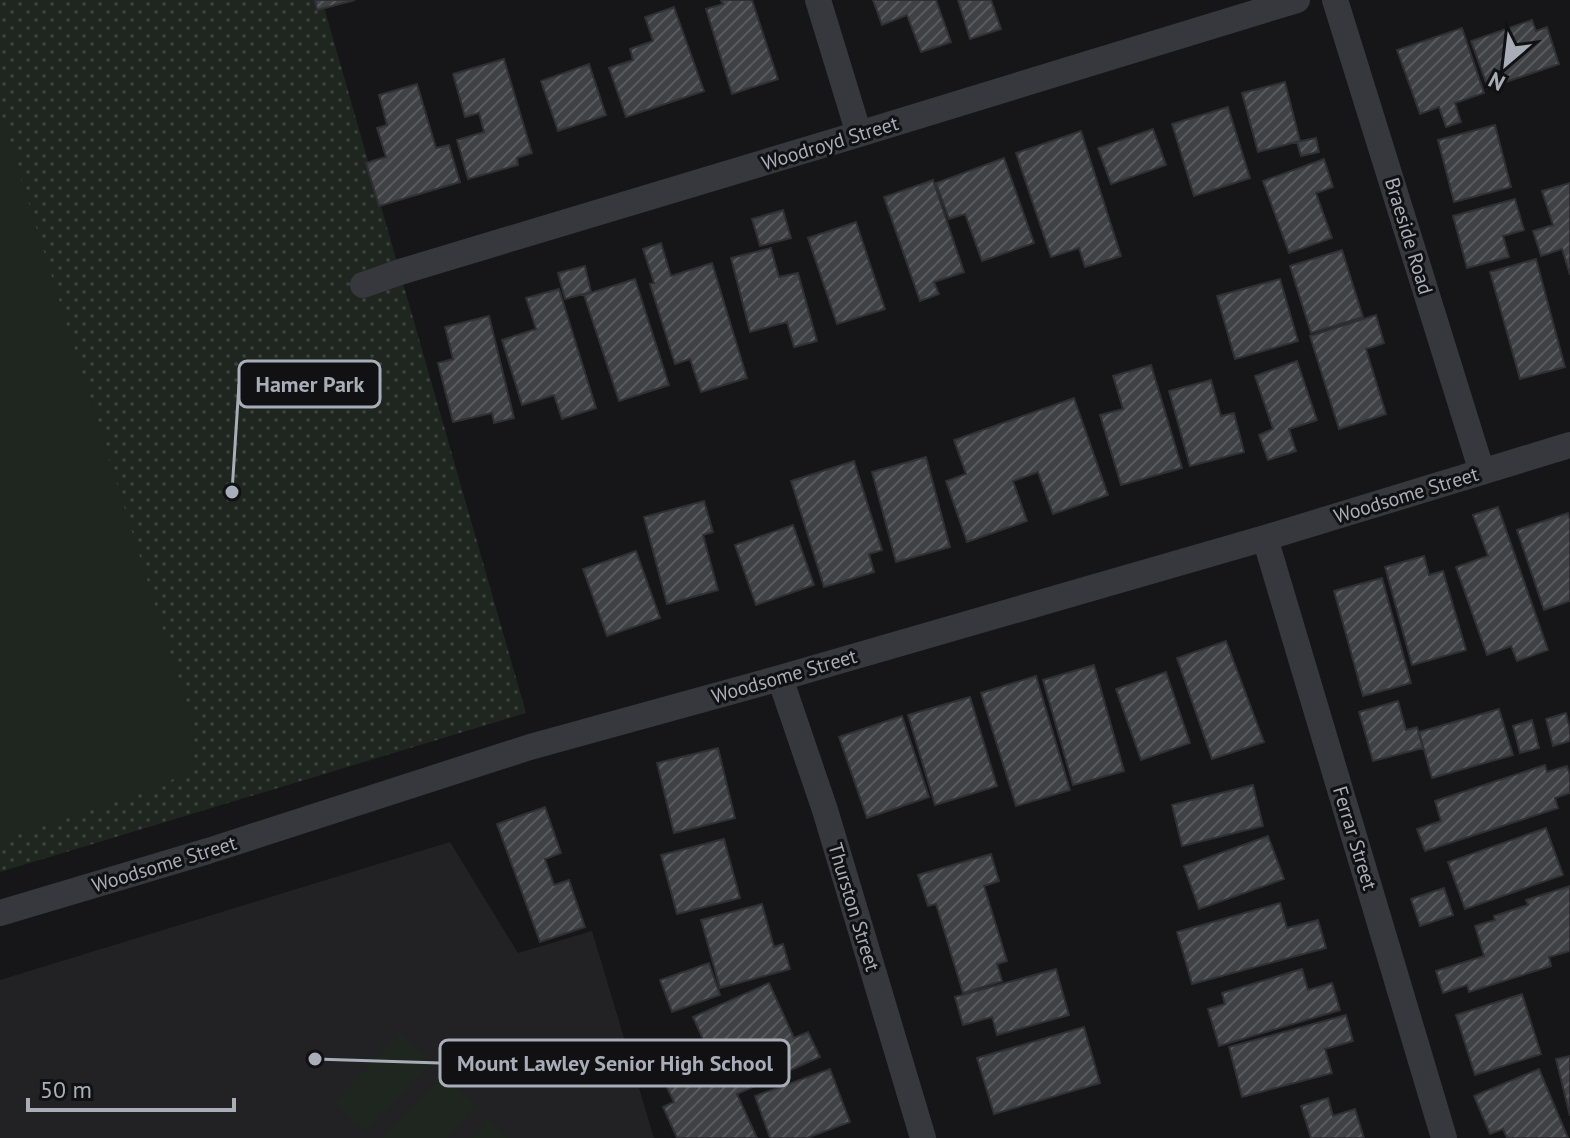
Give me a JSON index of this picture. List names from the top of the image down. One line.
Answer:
{"streets":{"street":["Woodroyd Street","Braeside Road","Woodsome Street","Ferrar Street","Thurston Street"]},"crossings":[["Braeside Road","Woodsome Street"],["Woodsome Street","Ferrar Street"],["Woodsome Street","Thurston Street"]],"places":["Hamer Park","Mount Lawley Senior High School"],"scale_bar":"50 m","north":"bottom left"}
